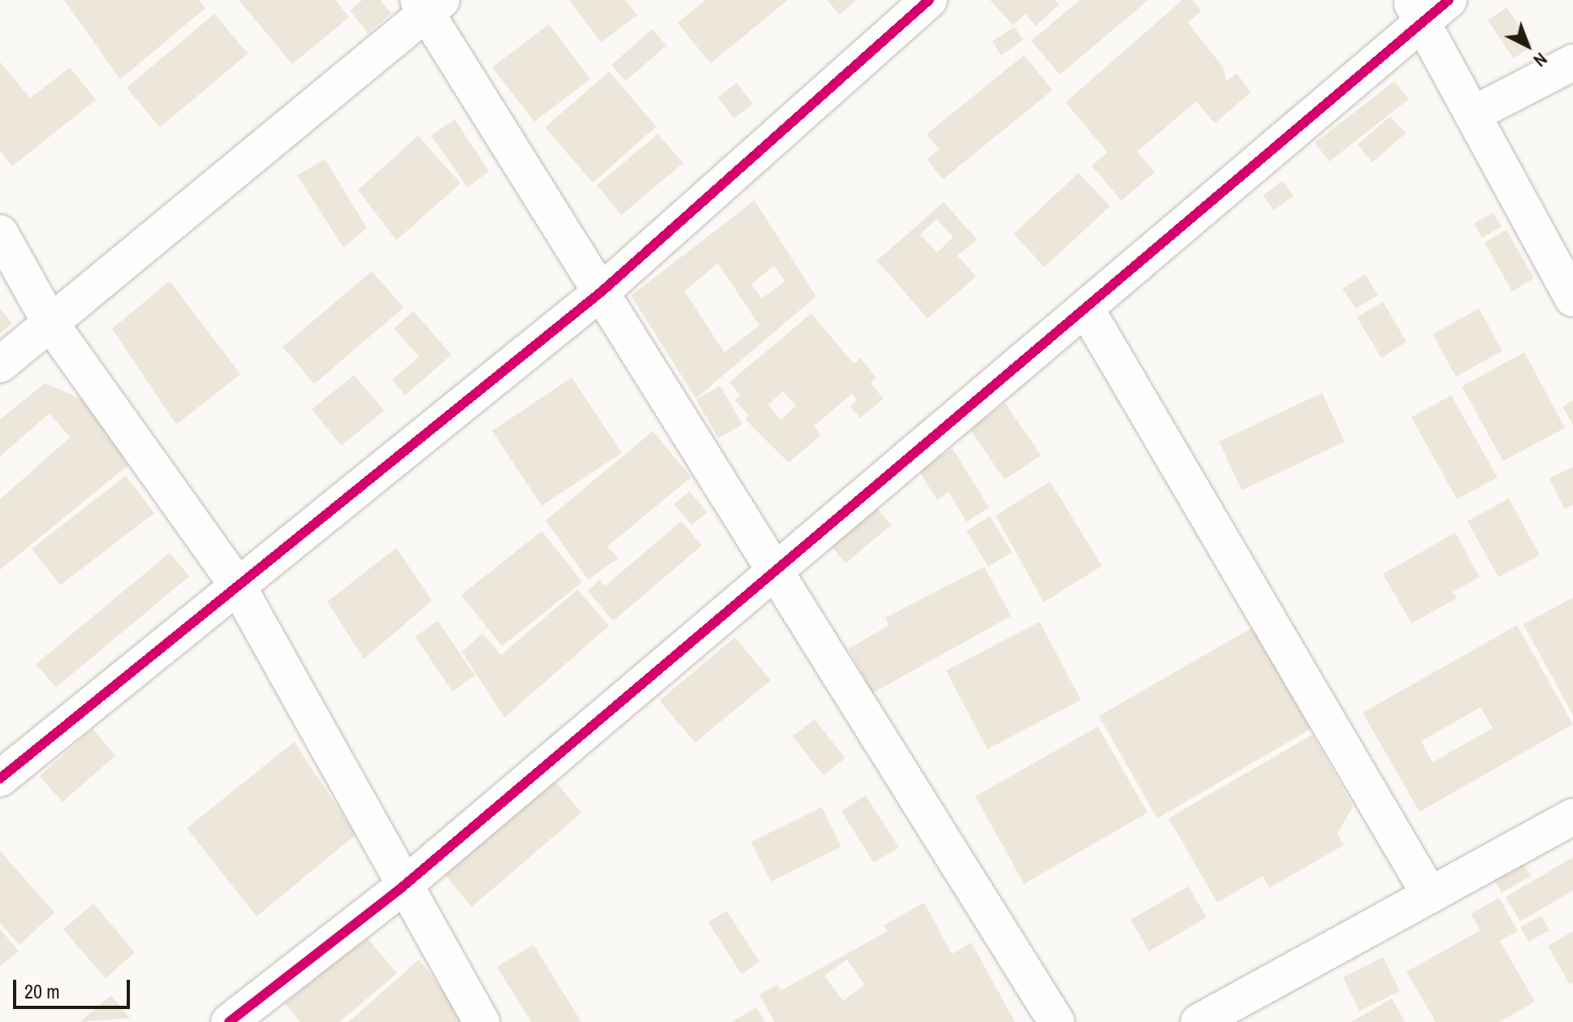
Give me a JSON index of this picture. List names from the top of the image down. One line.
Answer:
{"scale_bar":"20 m","north":"bottom right"}
